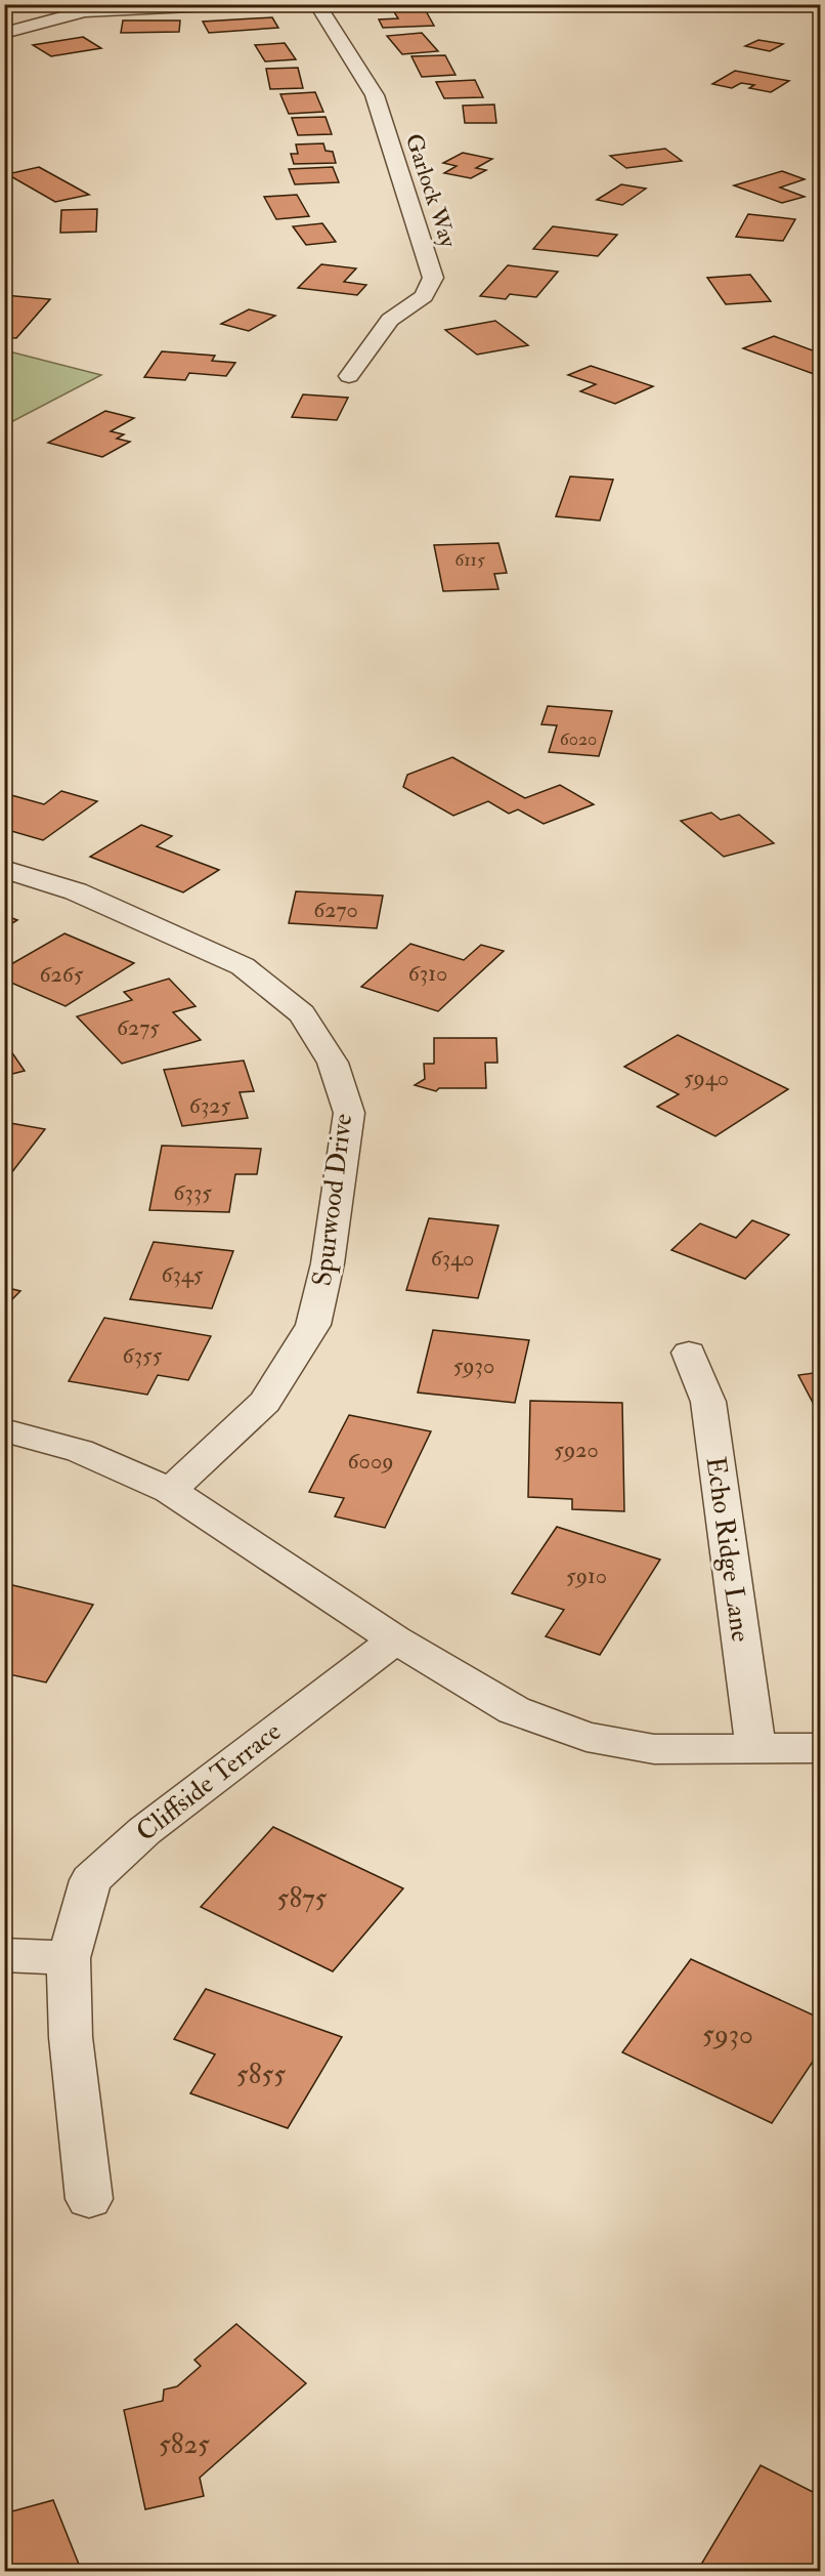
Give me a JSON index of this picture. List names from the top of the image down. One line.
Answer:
{"streets":{"street":["Garlock Way","Spurwood Drive","Echo Ridge Lane","Cliffside Terrace"]},"house_numbers":["6115","6020","6270","6310","6265","6275","5940","6325","6335","6340","6345","6355","5930","5920","6009","5910","5875","5930","5855","5825"]}
